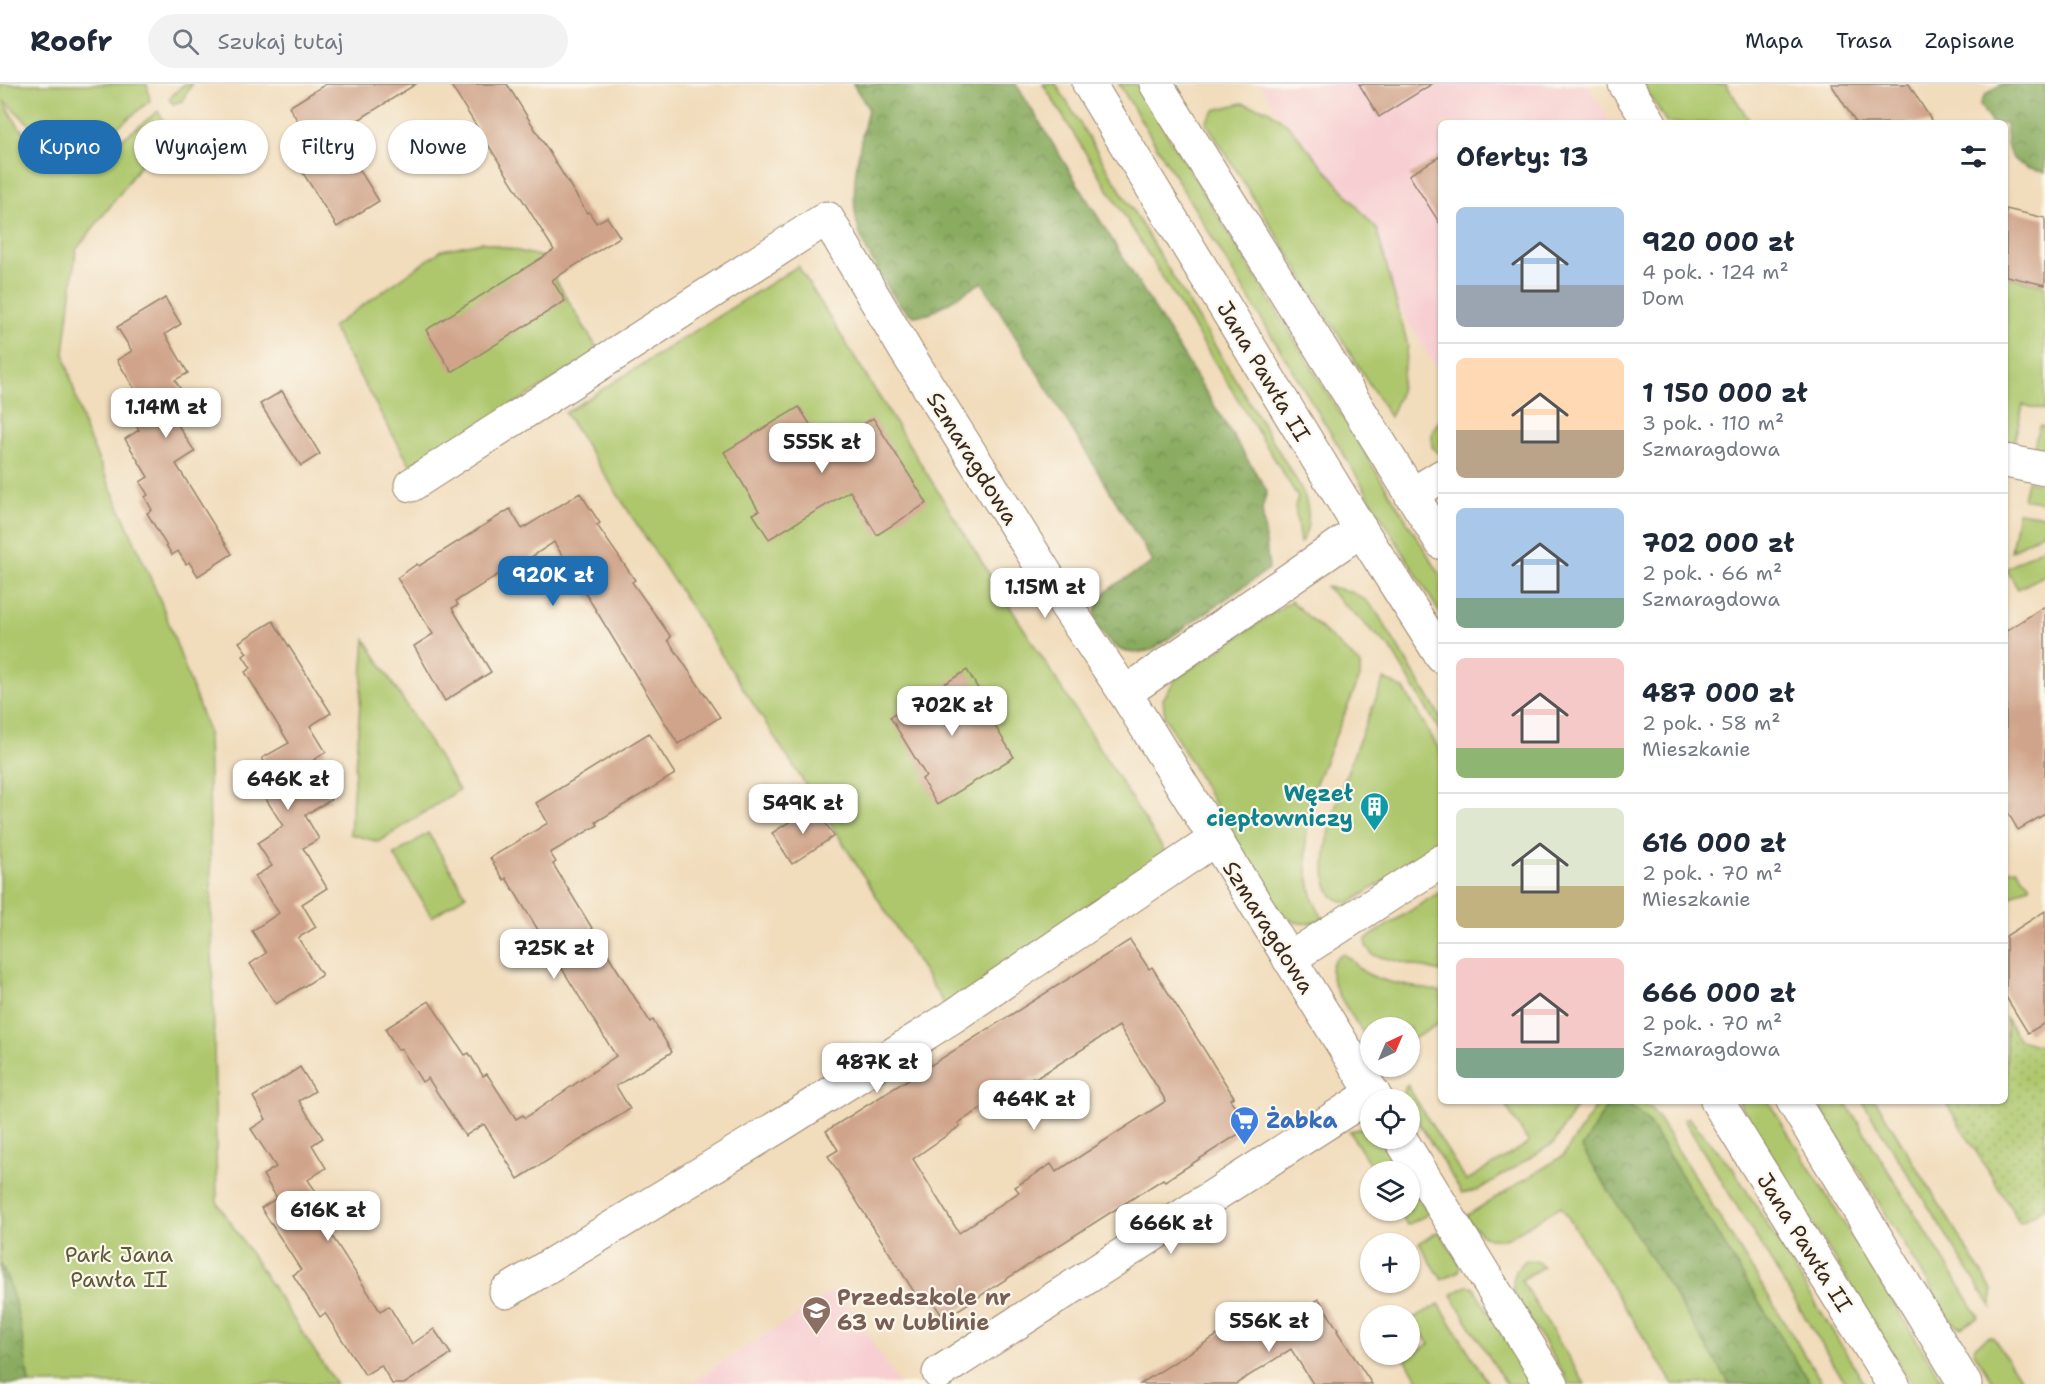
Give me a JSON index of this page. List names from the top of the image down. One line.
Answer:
{"streets":{"street":["Jana Pawła II","Szmaragdowa"]},"parks":["Park Jana Pawła II"],"places":{"building":["Węzeł ciepłowniczy"],"supermarket":["Żabka"],"school or university":["Przedszkole nr 63 w Lublinie"]},"north":"top right","page":{"header":"Roofr","search":"Szukaj tutaj","nav":["Mapa","Trasa","Zapisane"],"chip":["Kupno","Wynajem","Filtry","Nowe"],"heading":"Oferty: 13","list":[{"name":"920 000 zł","note":"4 pok. · 124 m² · Dom"},{"name":"1 150 000 zł","note":"3 pok. · 110 m² · Szmaragdowa"},{"name":"702 000 zł","note":"2 pok. · 66 m² · Szmaragdowa"},{"name":"487 000 zł","note":"2 pok. · 58 m² · Mieszkanie"},{"name":"616 000 zł","note":"2 pok. · 70 m² · Mieszkanie"},{"name":"666 000 zł","note":"2 pok. · 70 m² · Szmaragdowa"}],"price":["1.14M zł","555K zł","920K zł","1.15M zł","702K zł","646K zł","549K zł","725K zł","487K zł","464K zł","616K zł","666K zł","556K zł"],"map_buttons":["+","−"]}}
